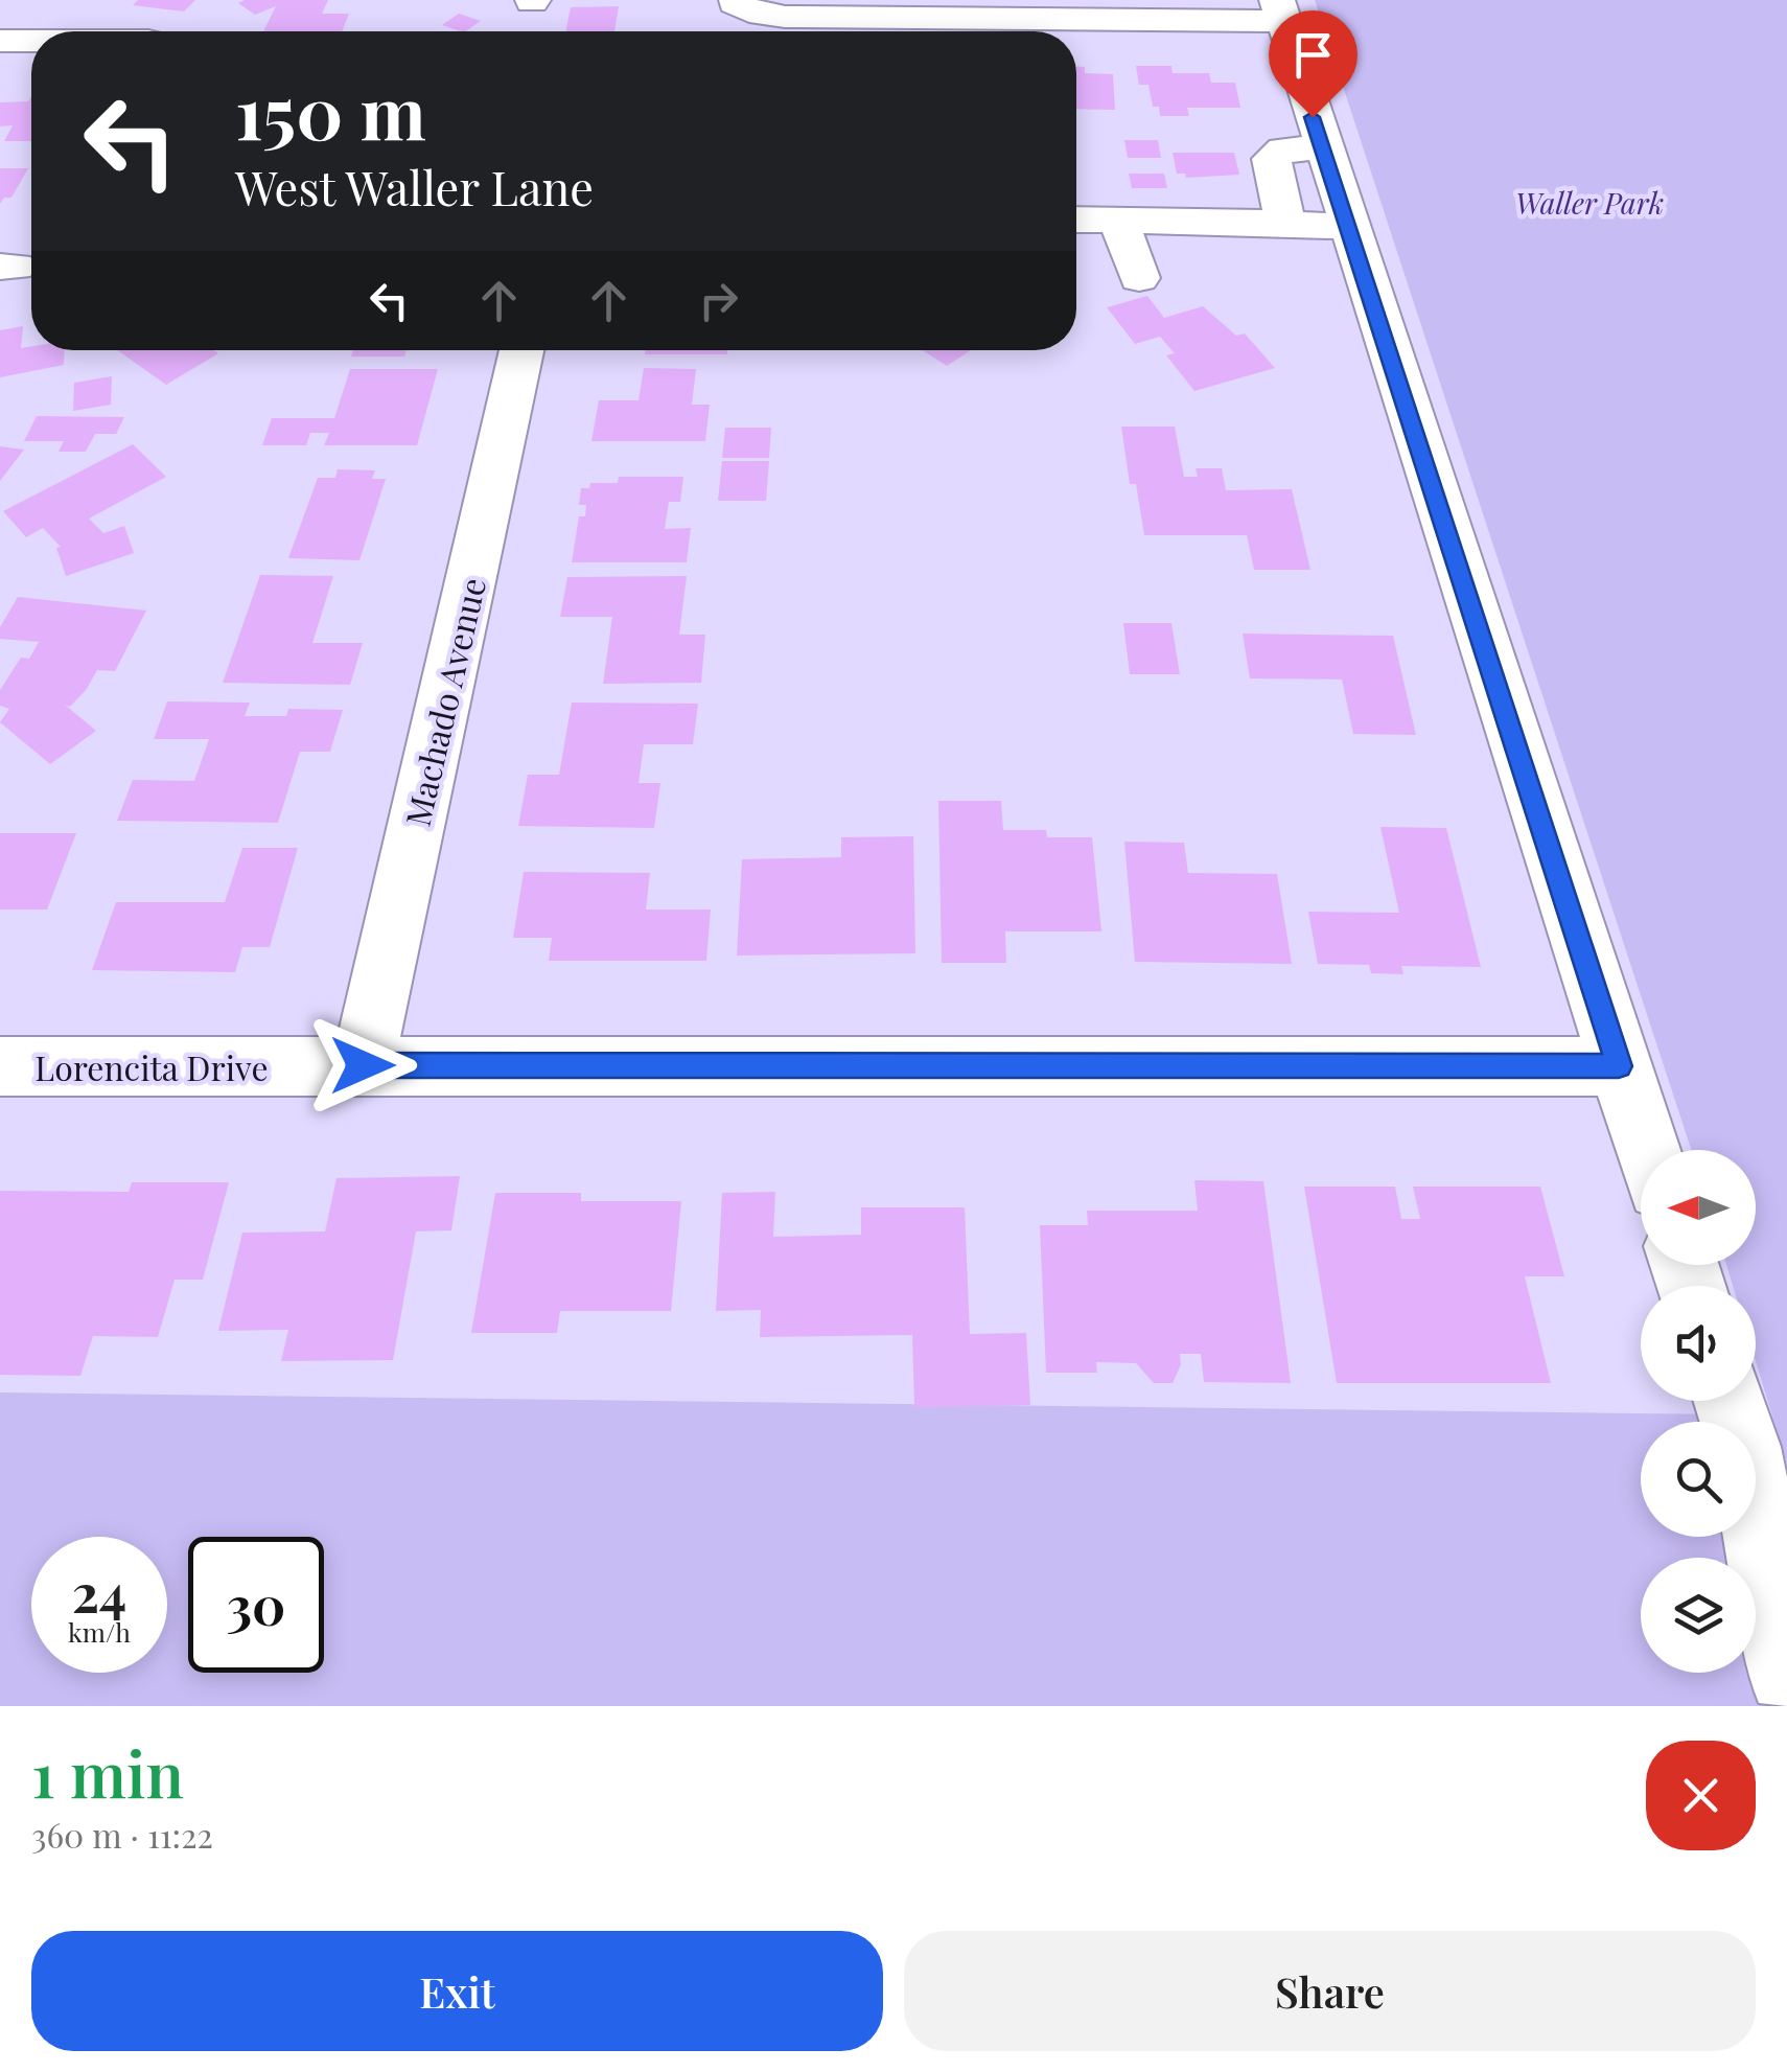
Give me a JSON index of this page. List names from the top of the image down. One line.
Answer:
{"streets":{"street":["Machado Avenue","Lorencita Drive"]},"crossings":[["Machado Avenue","Lorencita Drive"]],"parks":["Waller Park"],"north":"left","page":{"turn":["150 m","West Waller Lane"],"speed":"24 km/h","limit":"30","heading":["1 min","360 m · 11:22"],"buttons":["Exit","Share"]}}
